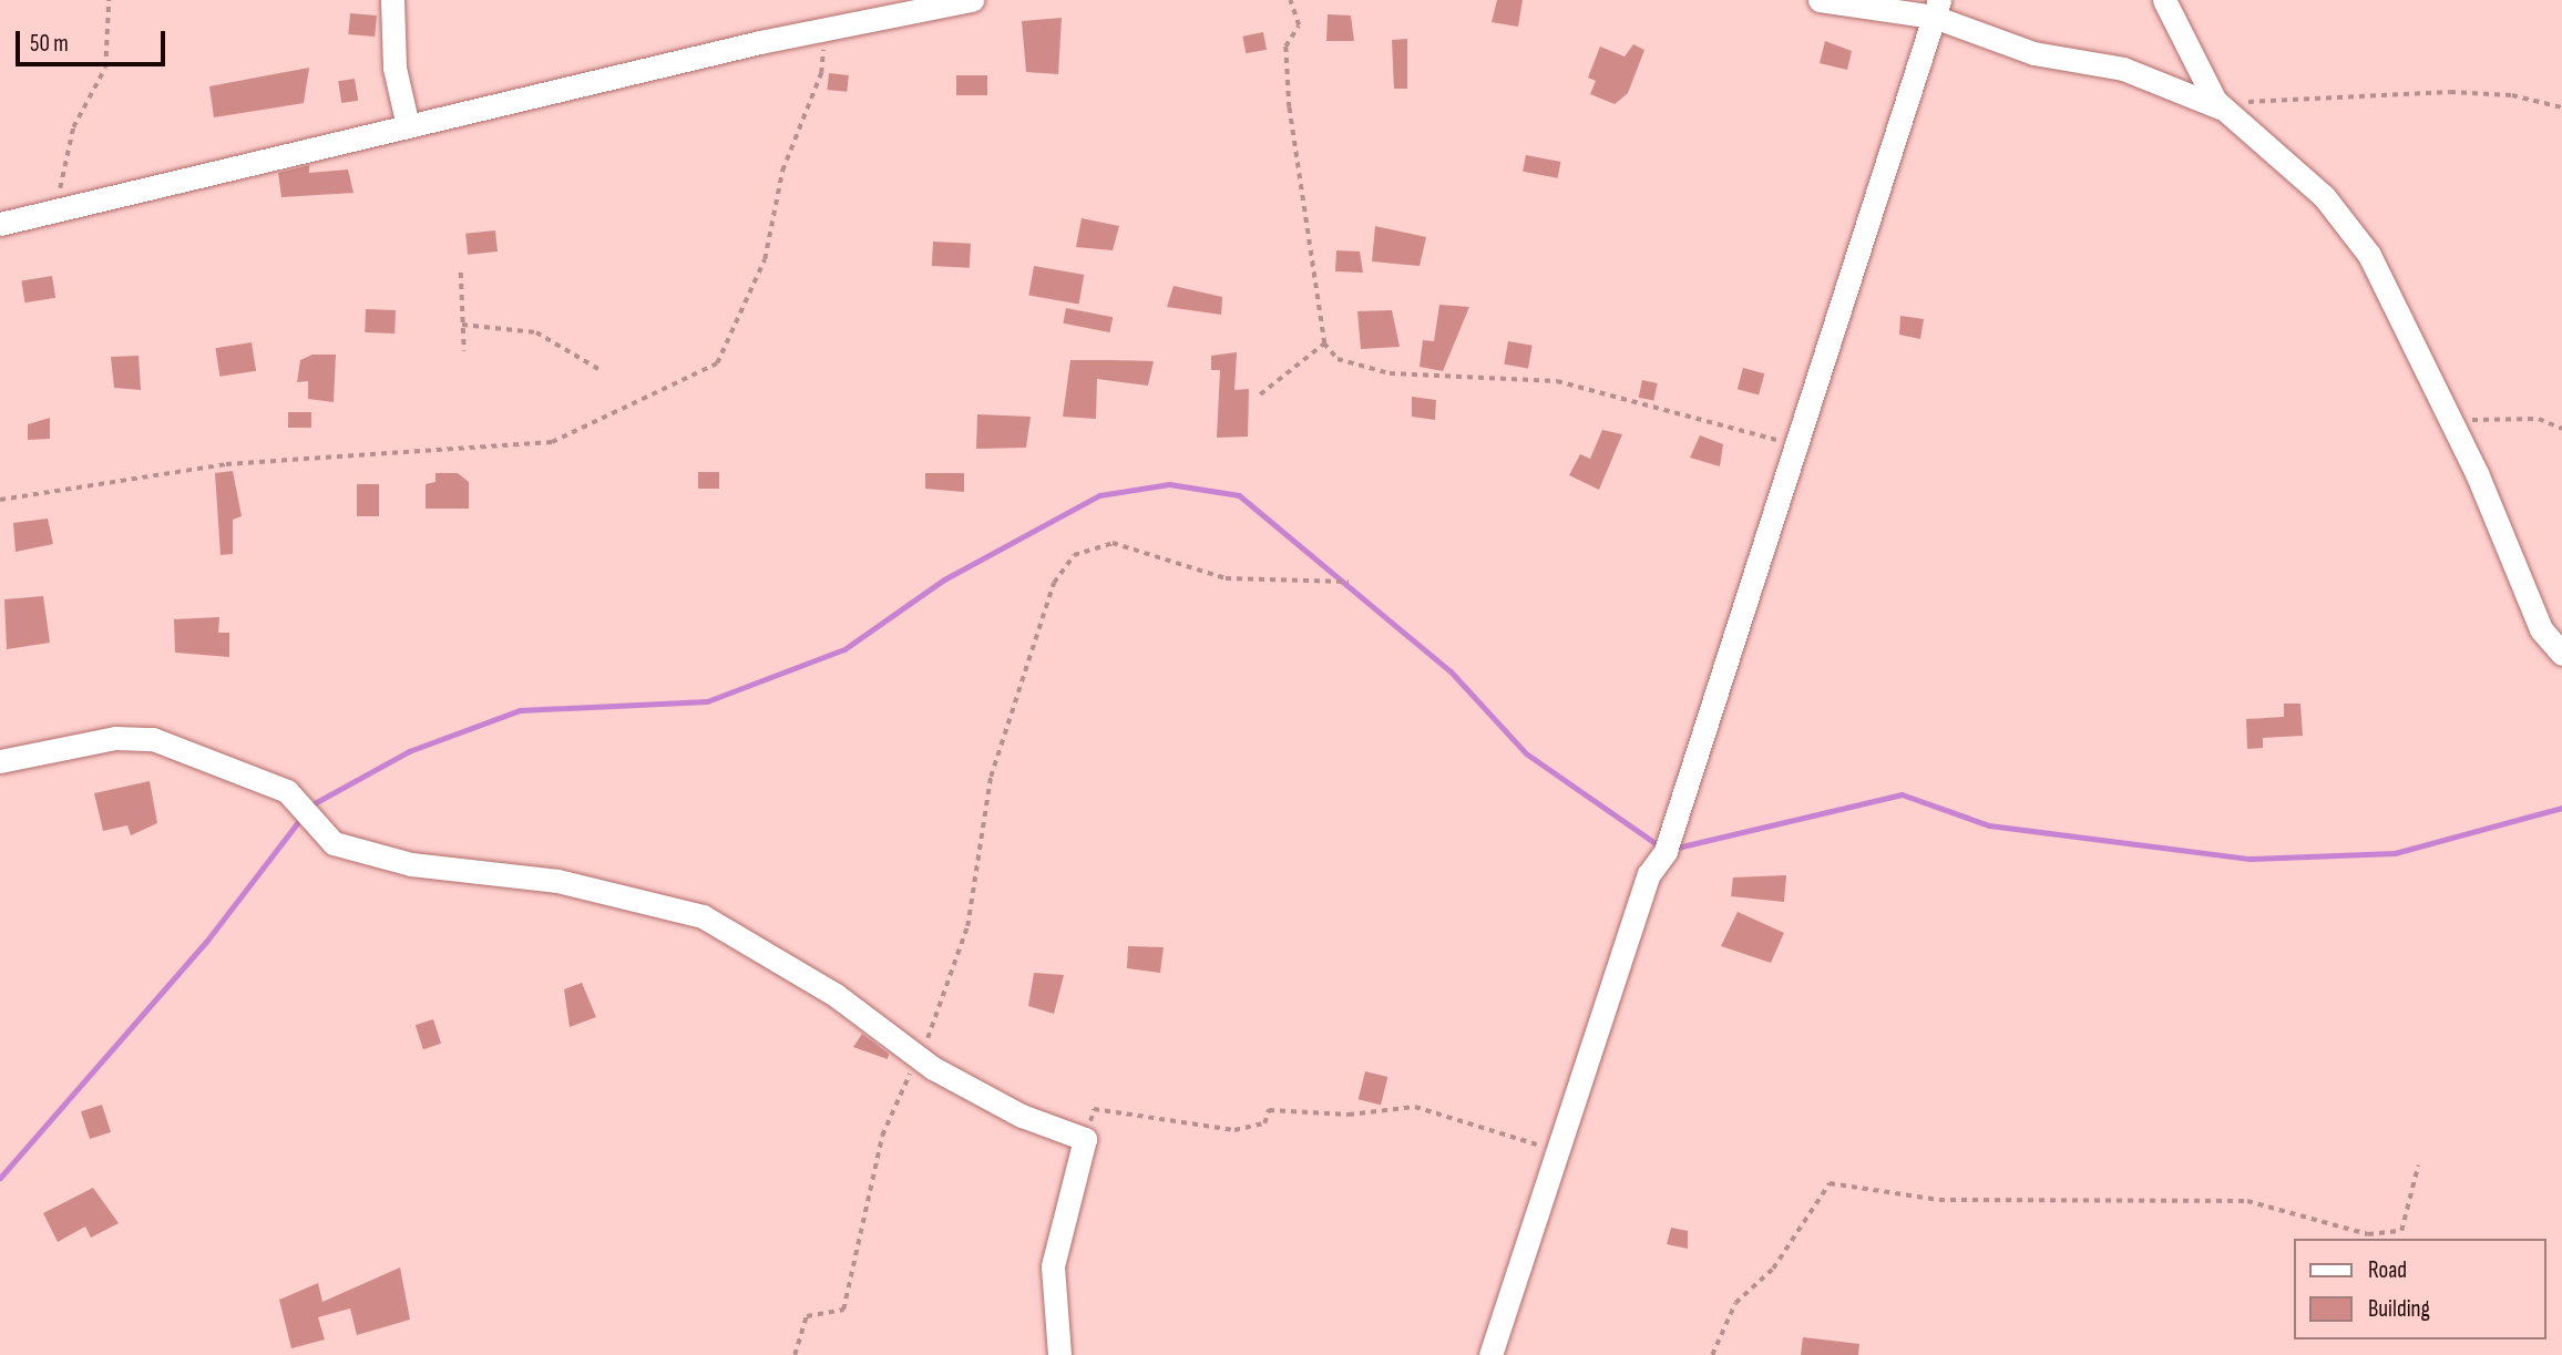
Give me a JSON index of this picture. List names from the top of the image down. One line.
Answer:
{"legend":["Road","Building"],"scale_bar":"50 m"}
